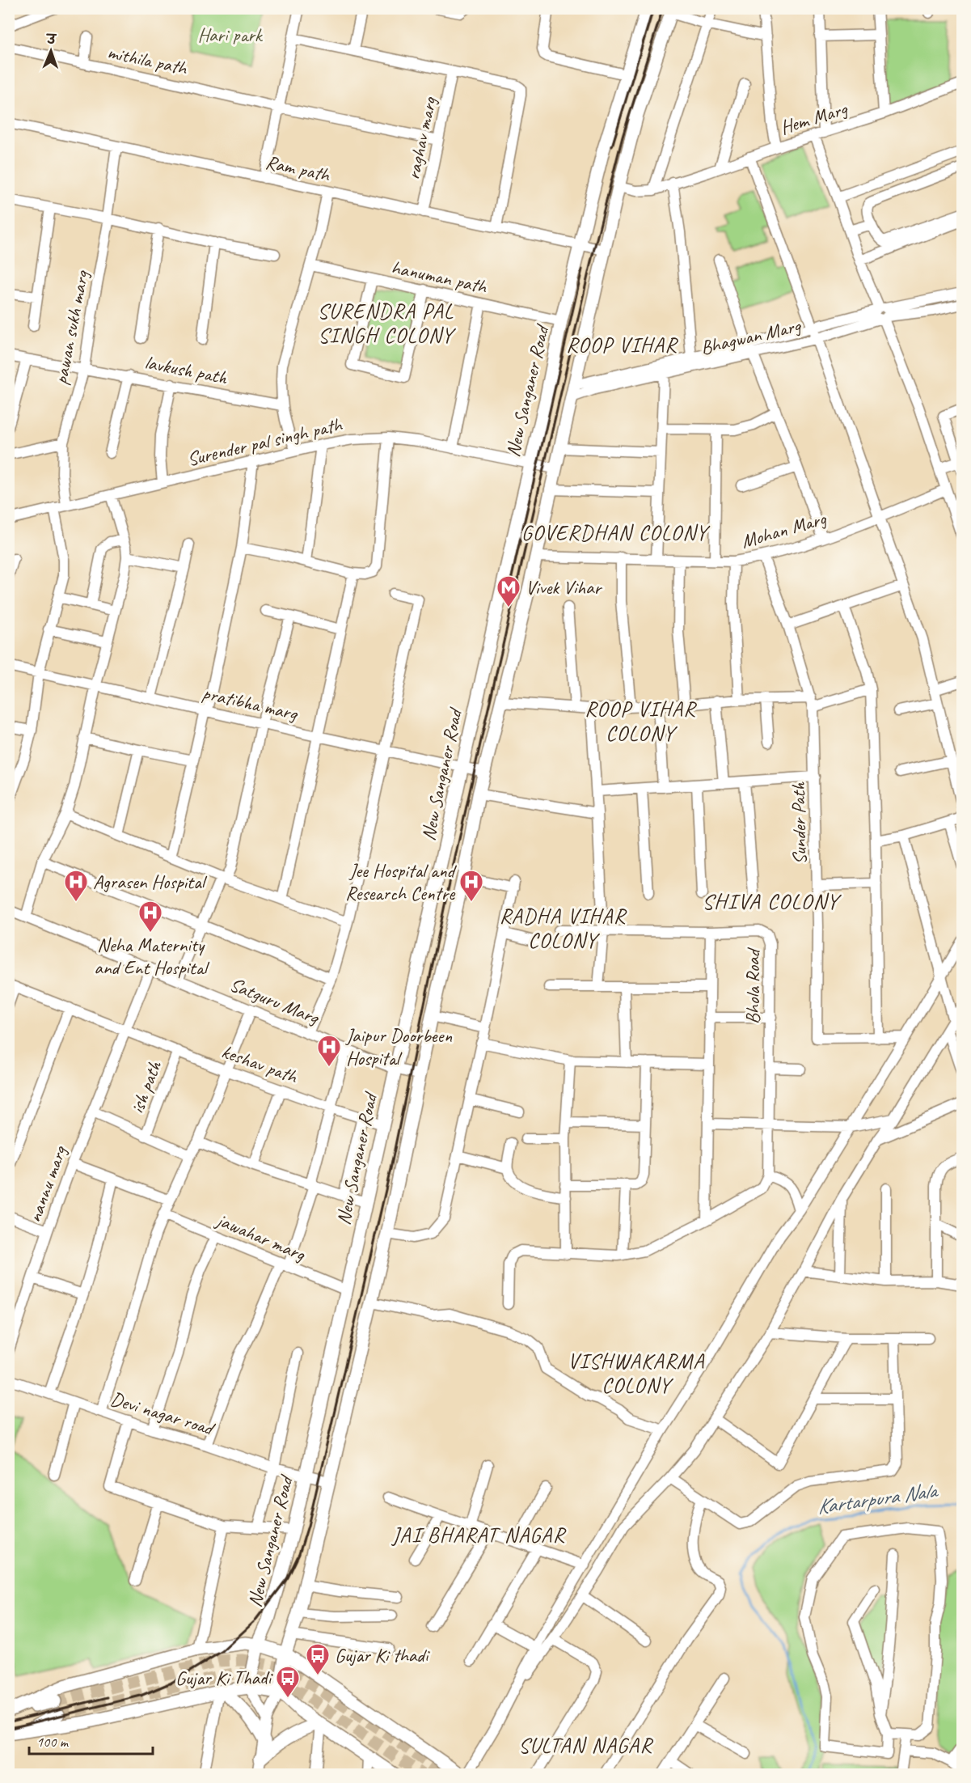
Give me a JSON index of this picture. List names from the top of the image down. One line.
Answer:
{"streets":{"main road":["New Sanganer Road"],"street":["mithila path","Hem Marg","raghav marg","Ram path","hanuman path","pawan sukh marg","Bhagwan Marg","lavkush path","Surender pal singh path","Mohan Marg","pratibha marg","Sunder Path","Bhola Road","Satguru Marg","keshav path","ish path","nannu marg","jawahar marg","Devi nagar road"]},"crossings":[["mithila path","raghav marg"],["Hem Marg","New Sanganer Road"],["raghav marg","Ram path"],["Ram path","pawan sukh marg"],["Ram path","New Sanganer Road"],["hanuman path","New Sanganer Road"],["pawan sukh marg","lavkush path"],["pawan sukh marg","Surender pal singh path"],["Bhagwan Marg","New Sanganer Road"],["New Sanganer Road","Surender pal singh path"],["New Sanganer Road","Mohan Marg"],["New Sanganer Road","pratibha marg"],["New Sanganer Road","Satguru Marg"],["New Sanganer Road","keshav path"],["New Sanganer Road","jawahar marg"],["New Sanganer Road","Devi nagar road"],["Mohan Marg","Sunder Path"],["Satguru Marg","nannu marg"],["keshav path","ish path"],["keshav path","nannu marg"]],"districts":["SURENDRA PAL SINGH COLONY","ROOP VIHAR","GOVERDHAN COLONY","ROOP VIHAR COLONY","SHIVA COLONY","RADHA VIHAR COLONY","VISHWAKARMA COLONY","JAI BHARAT NAGAR","SULTAN NAGAR"],"water":["Kartarpura Nala"],"parks":["Hari park"],"places":{"metro station":["Vivek Vihar"],"hospital":["Agrasen Hospital","Jee Hospital and Research Centre","Neha Maternity and Ent Hospital","Jaipur Doorbeen Hospital"],"bus stop":["Gujar Ki thadi","Gujar Ki Thadi"]},"scale_bar":"100 m","north":"top"}
